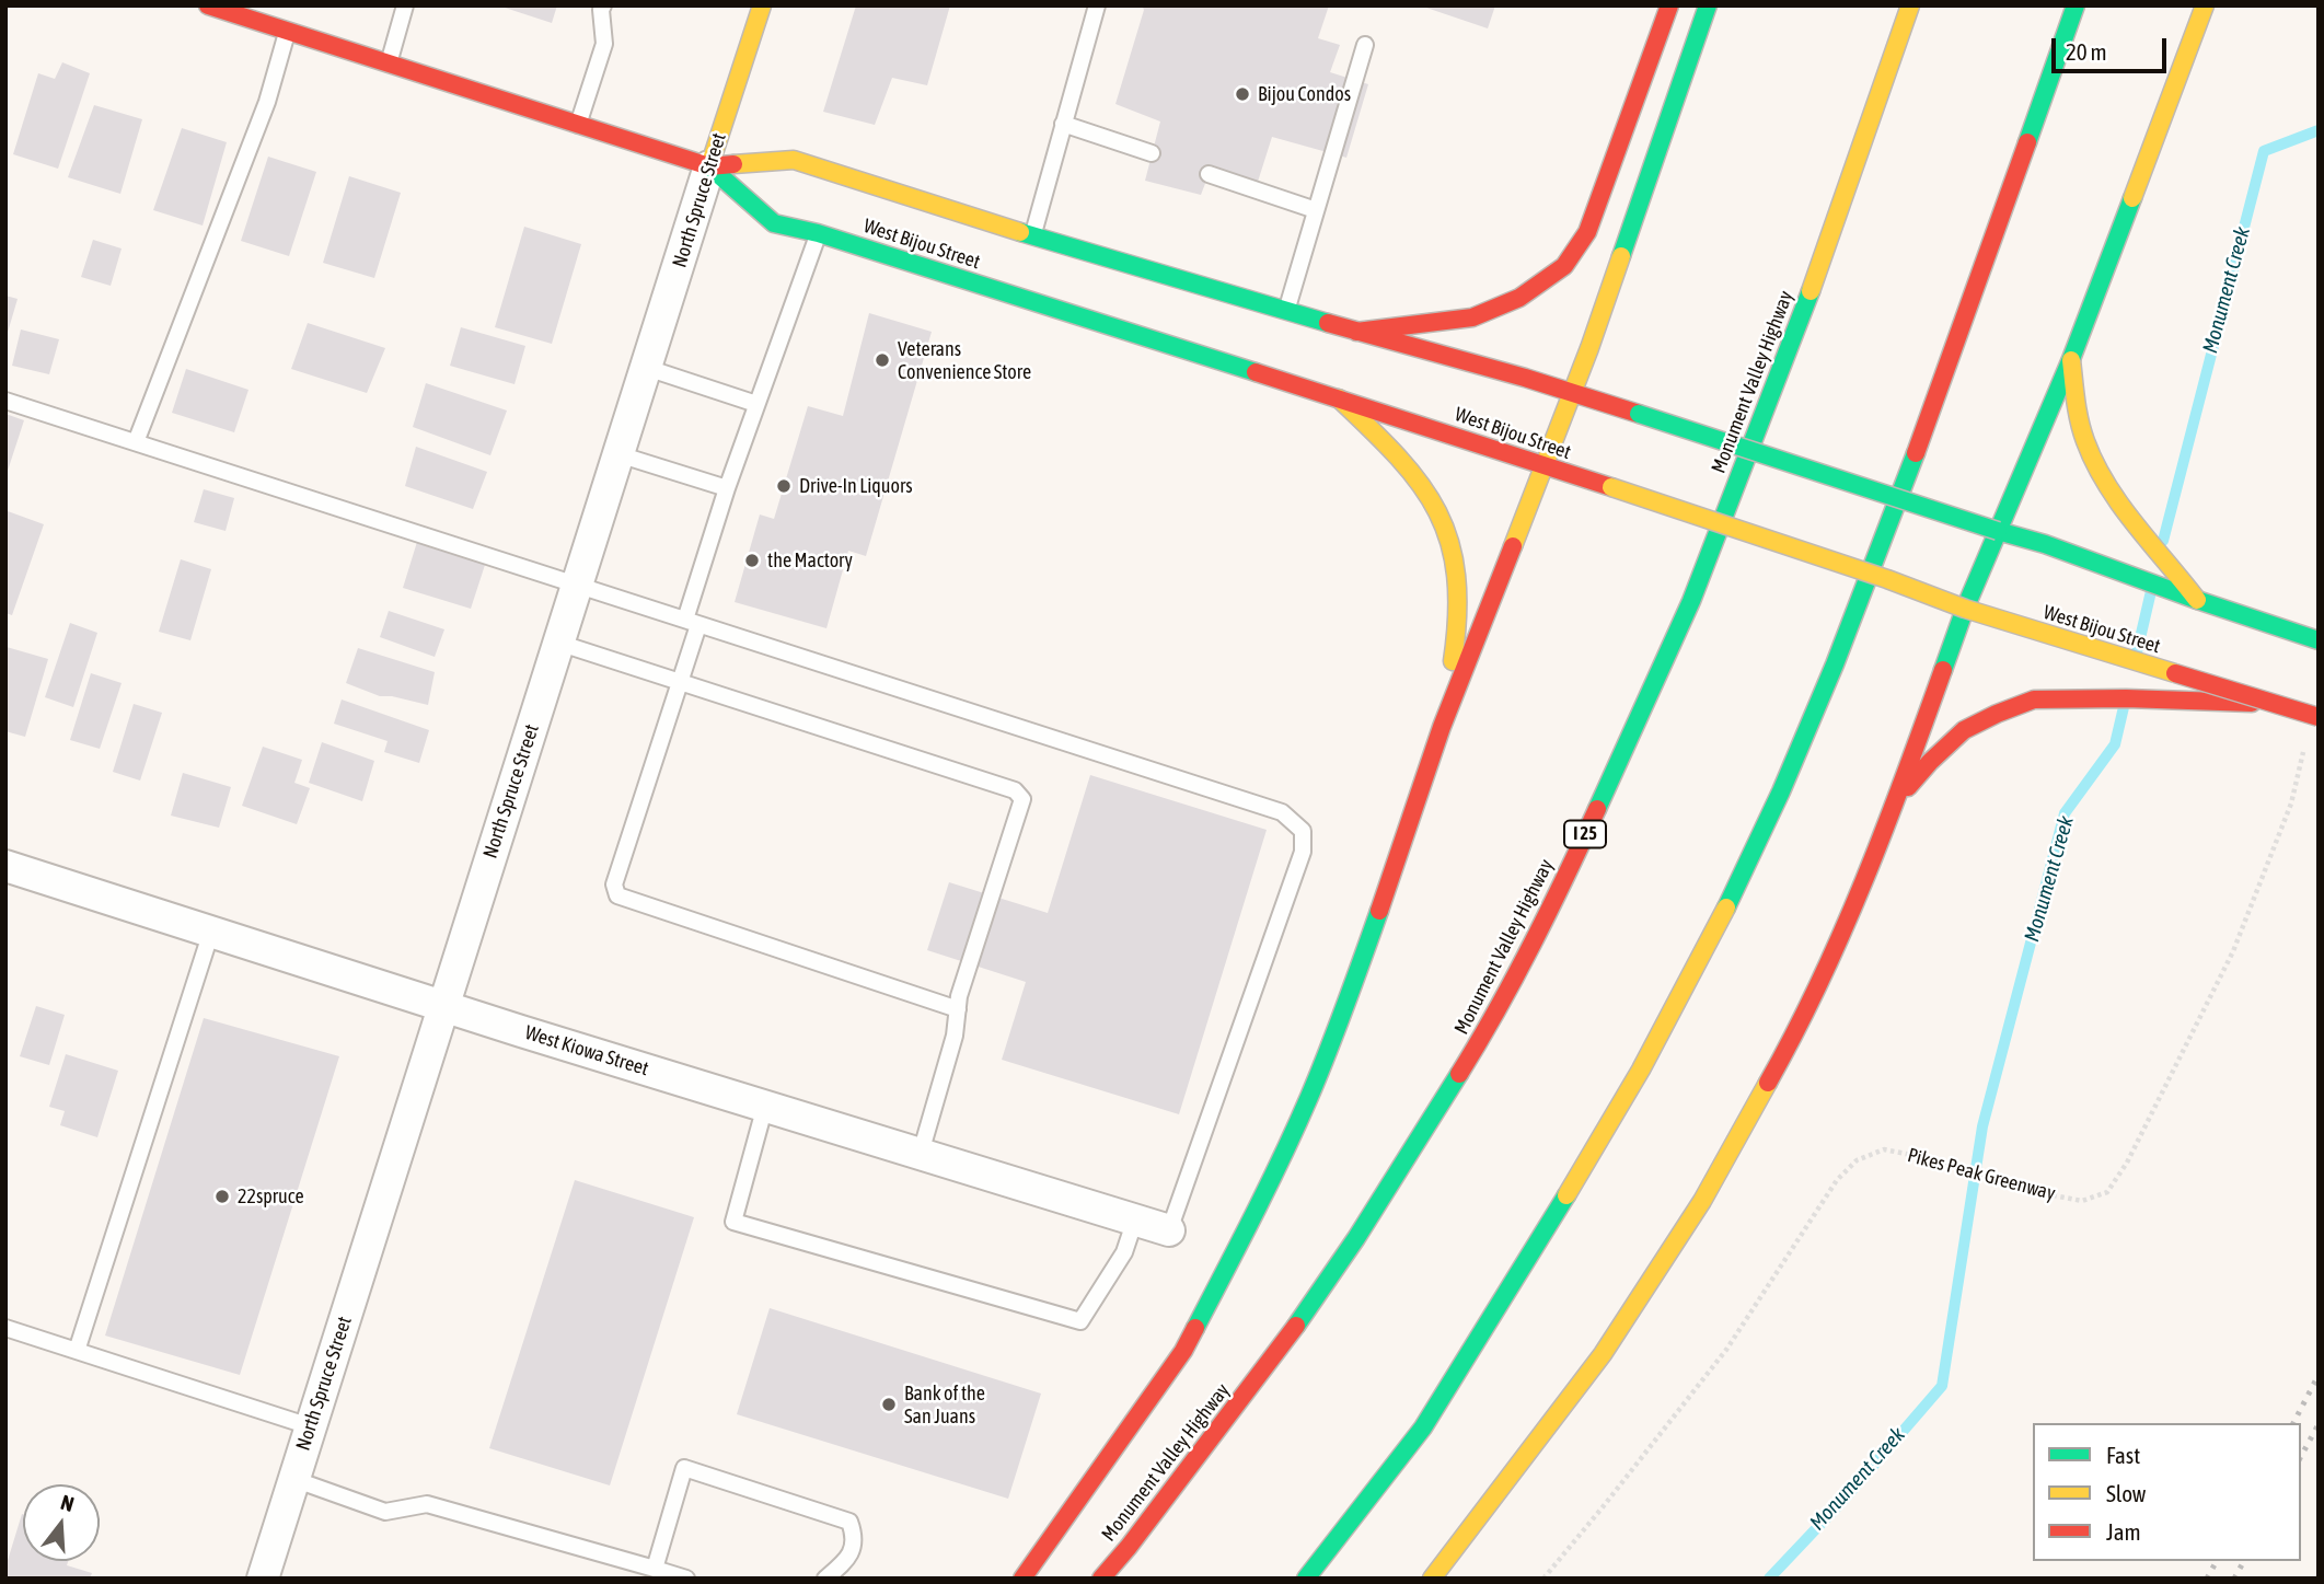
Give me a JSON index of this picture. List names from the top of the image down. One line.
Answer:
{"streets":{"main road":["North Spruce Street","West Bijou Street","Monument Valley Highway","I 25"],"street":["West Kiowa Street"],"path":["Pikes Peak Greenway"]},"crossings":[["North Spruce Street","West Bijou Street"],["North Spruce Street","West Kiowa Street"]],"water":["Monument Creek"],"places":["Bijou Condos","Veterans Convenience Store","Drive-In Liquors","the Mactory","22spruce","Bank of the San Juans"],"legend":["Fast","Slow","Jam"],"scale_bar":"20 m","north":"top"}
